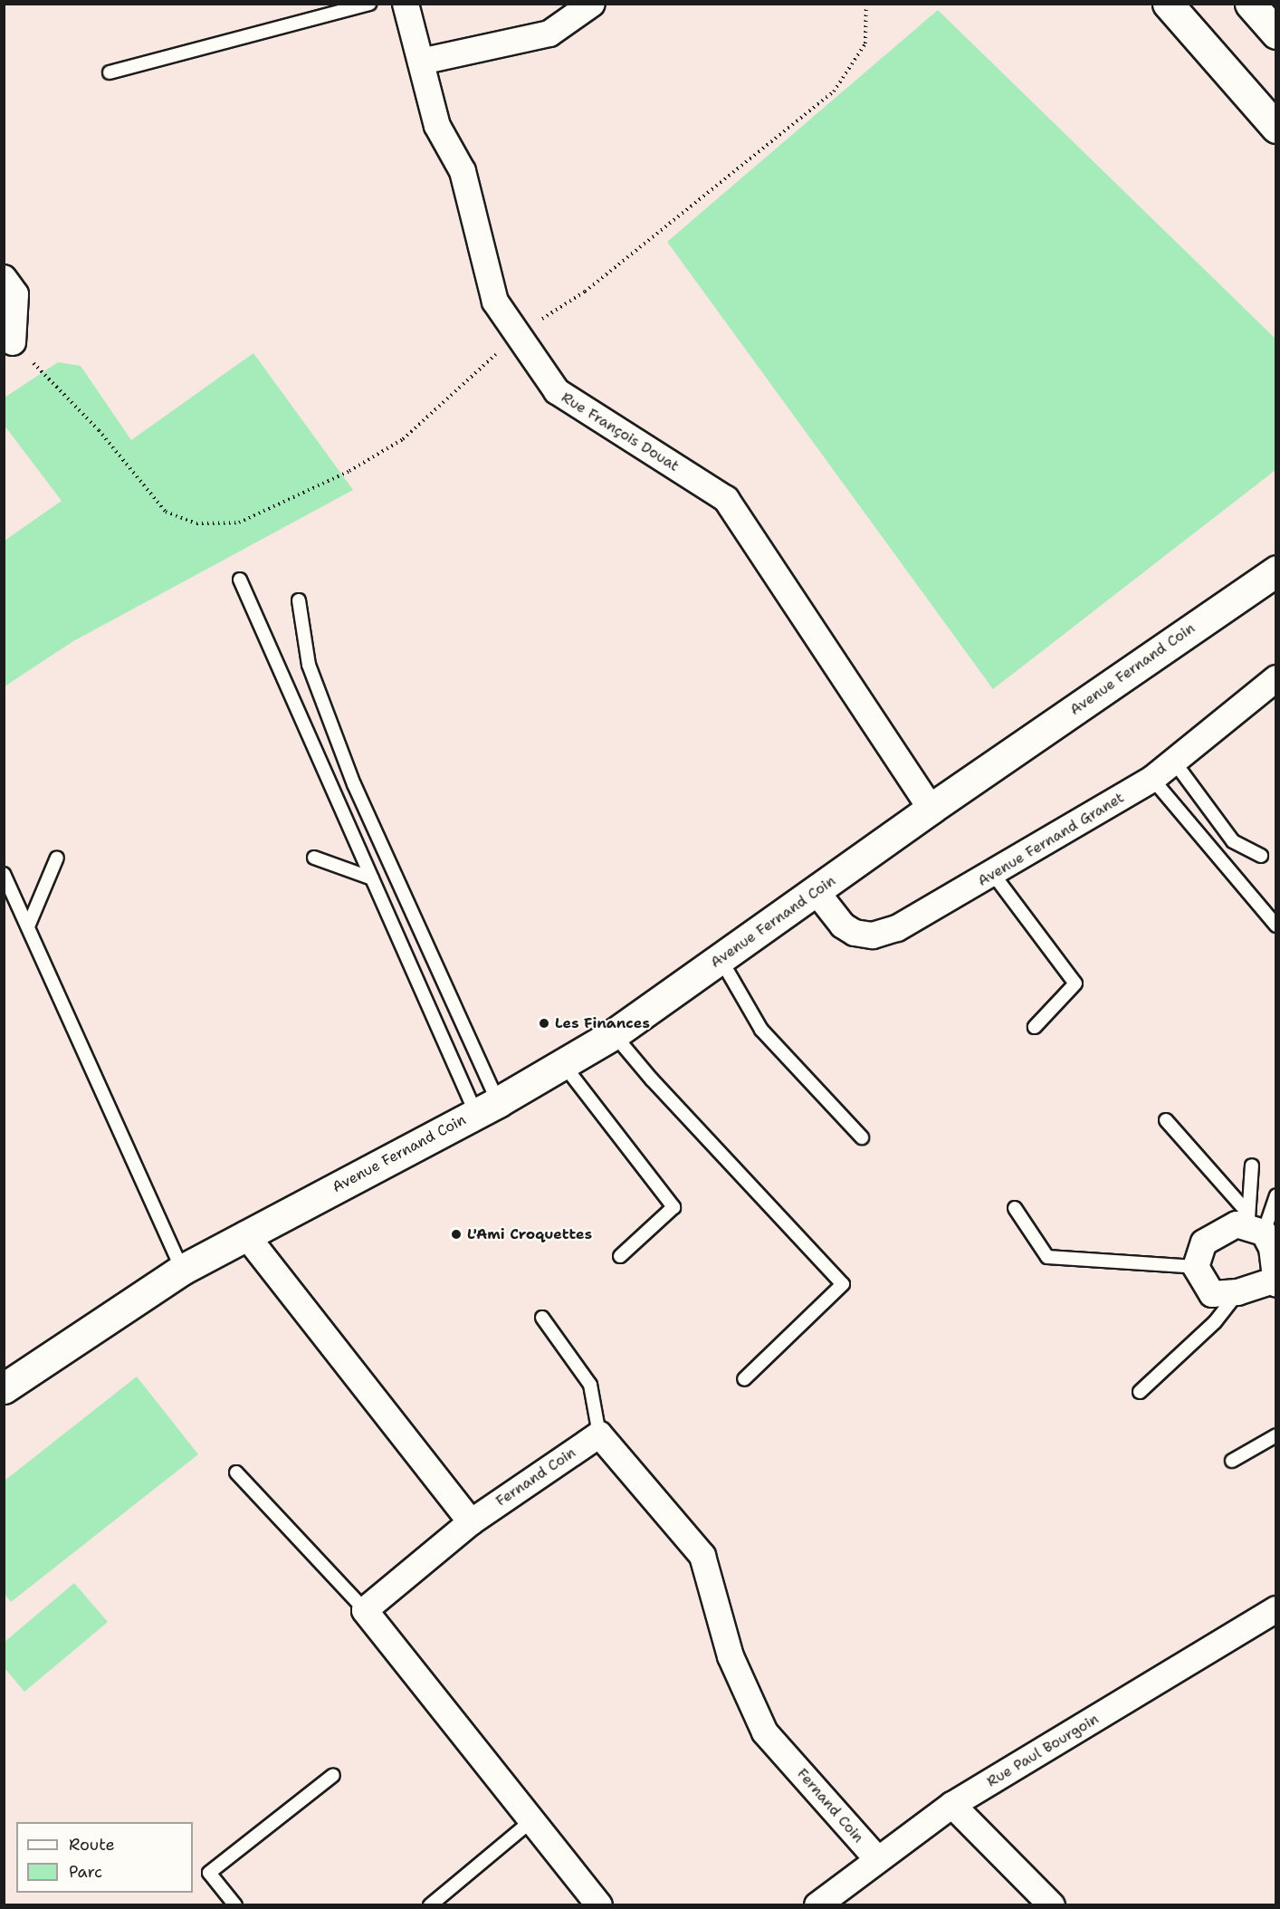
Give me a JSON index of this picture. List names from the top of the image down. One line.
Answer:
{"streets":{"main road":["Avenue Fernand Coin"],"street":["Rue François Douat","Avenue Fernand Granet","Fernand Coin","Rue Paul Bourgoin"]},"crossings":[["Rue François Douat","Avenue Fernand Coin"],["Avenue Fernand Coin","Avenue Fernand Granet"],["Fernand Coin","Rue Paul Bourgoin"]],"places":["Les Finances","L'Ami Croquettes"],"legend":["Route","Parc"]}
